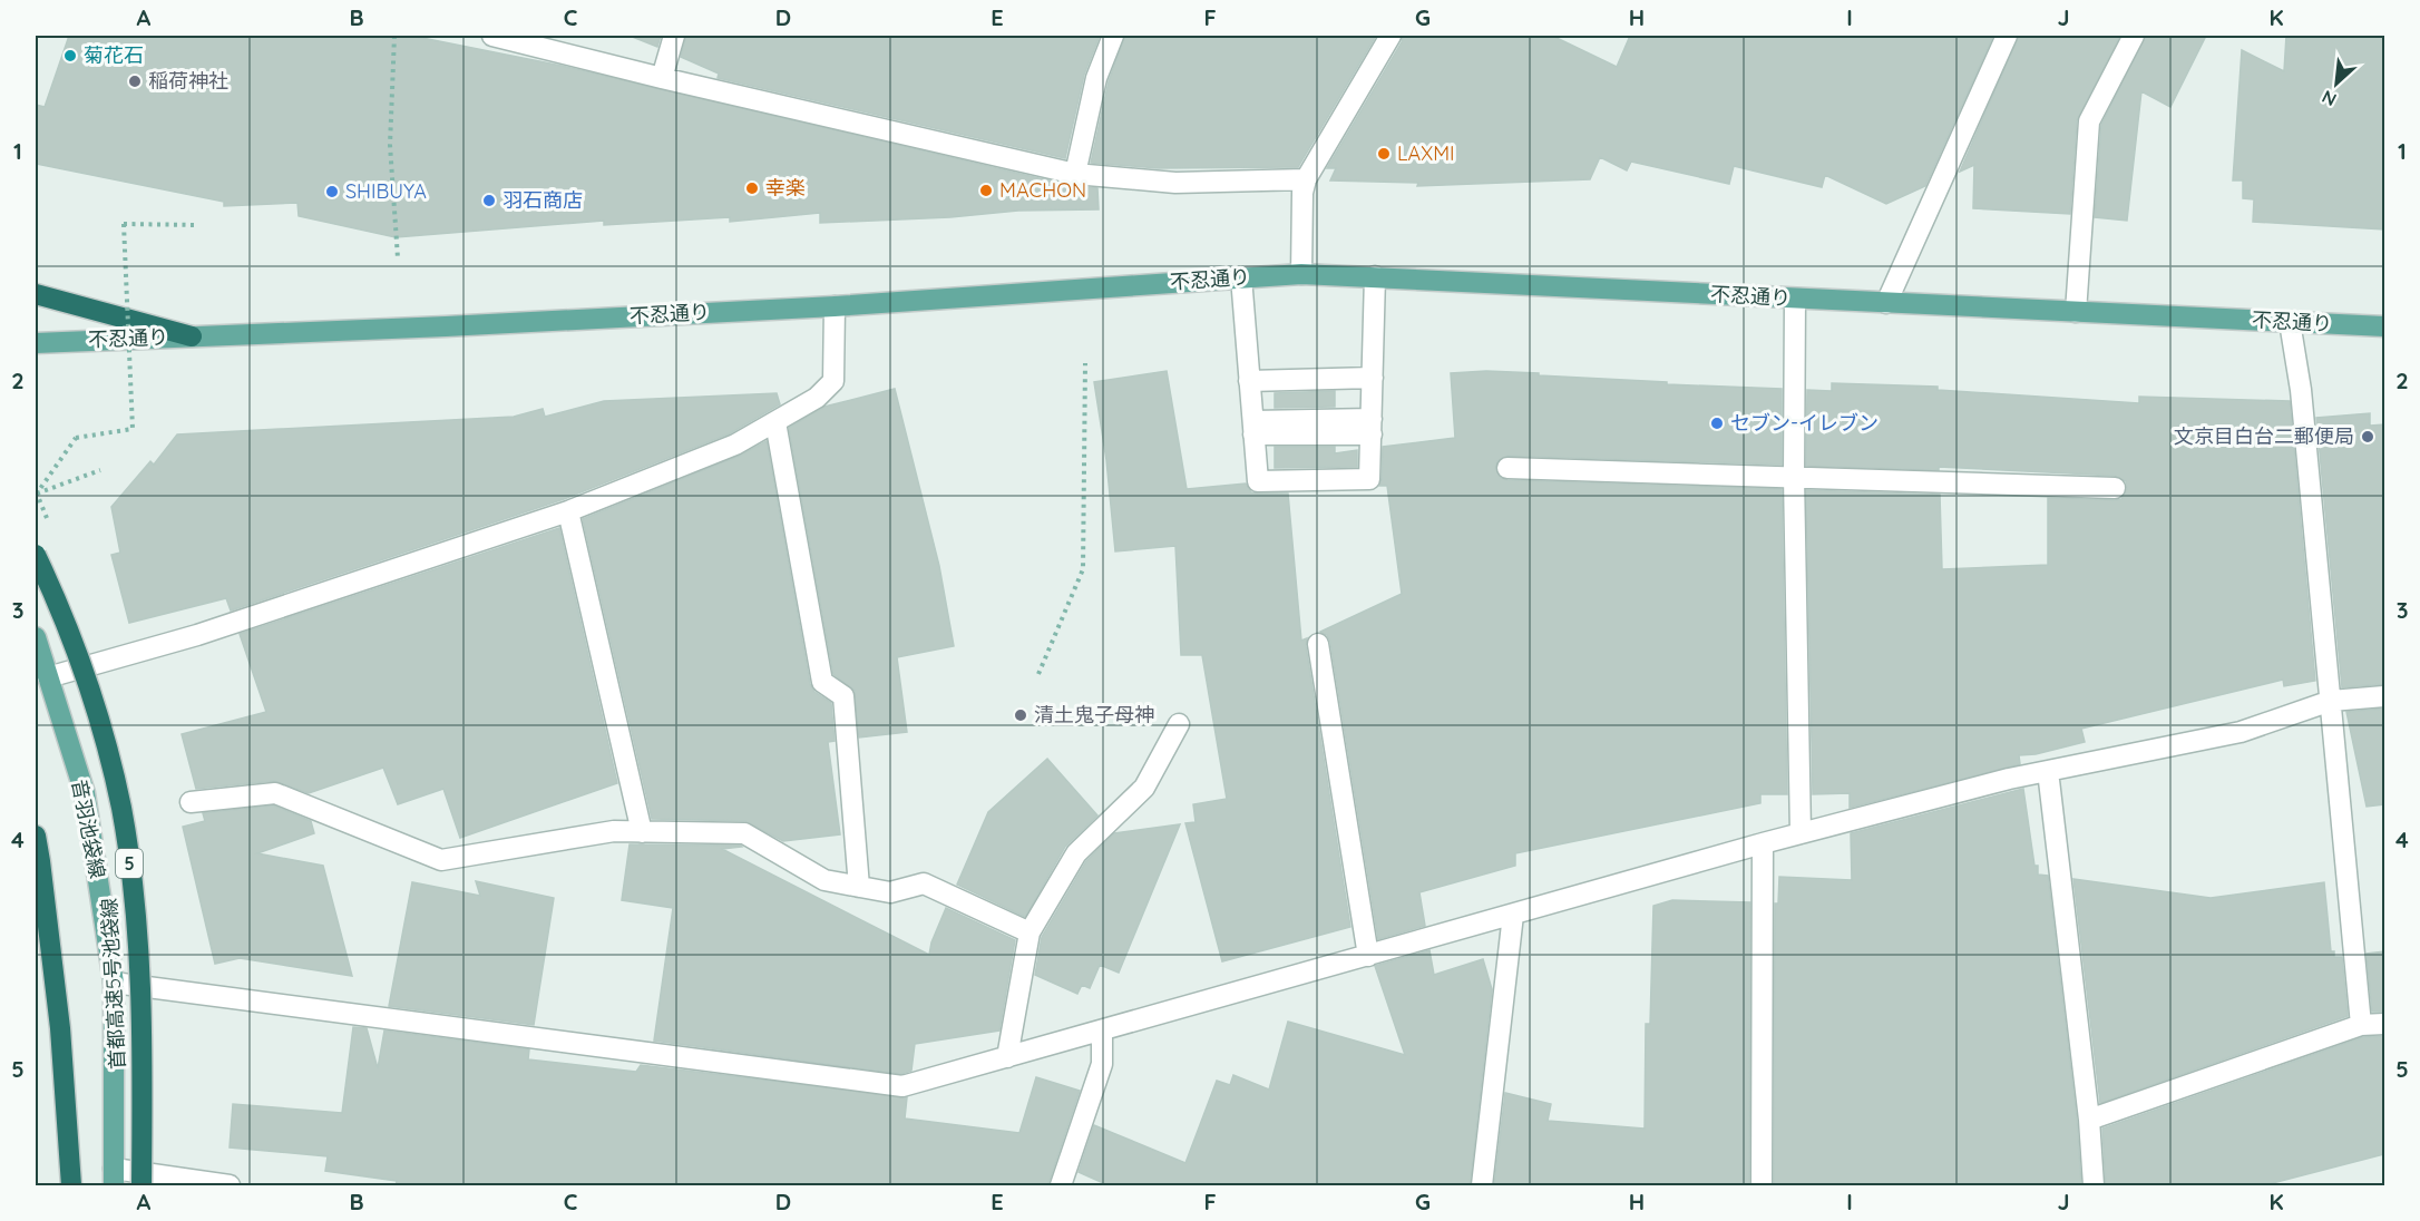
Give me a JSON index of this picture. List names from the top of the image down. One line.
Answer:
{"streets":{"highway":["5","首都高速5号池袋線"],"main road":["不忍通り","音羽池袋線"]},"places":["菊花石","稲荷神社","LAXMI","幸楽","MACHON","SHIBUYA","羽石商店","セブン-イレブン","文京目白台二郵便局","清土鬼子母神"],"north":"bottom left","grid":{"columns":["A","B","C","D","E","F","G","H","I","J","K"],"rows":["1","2","3","4","5"]}}
